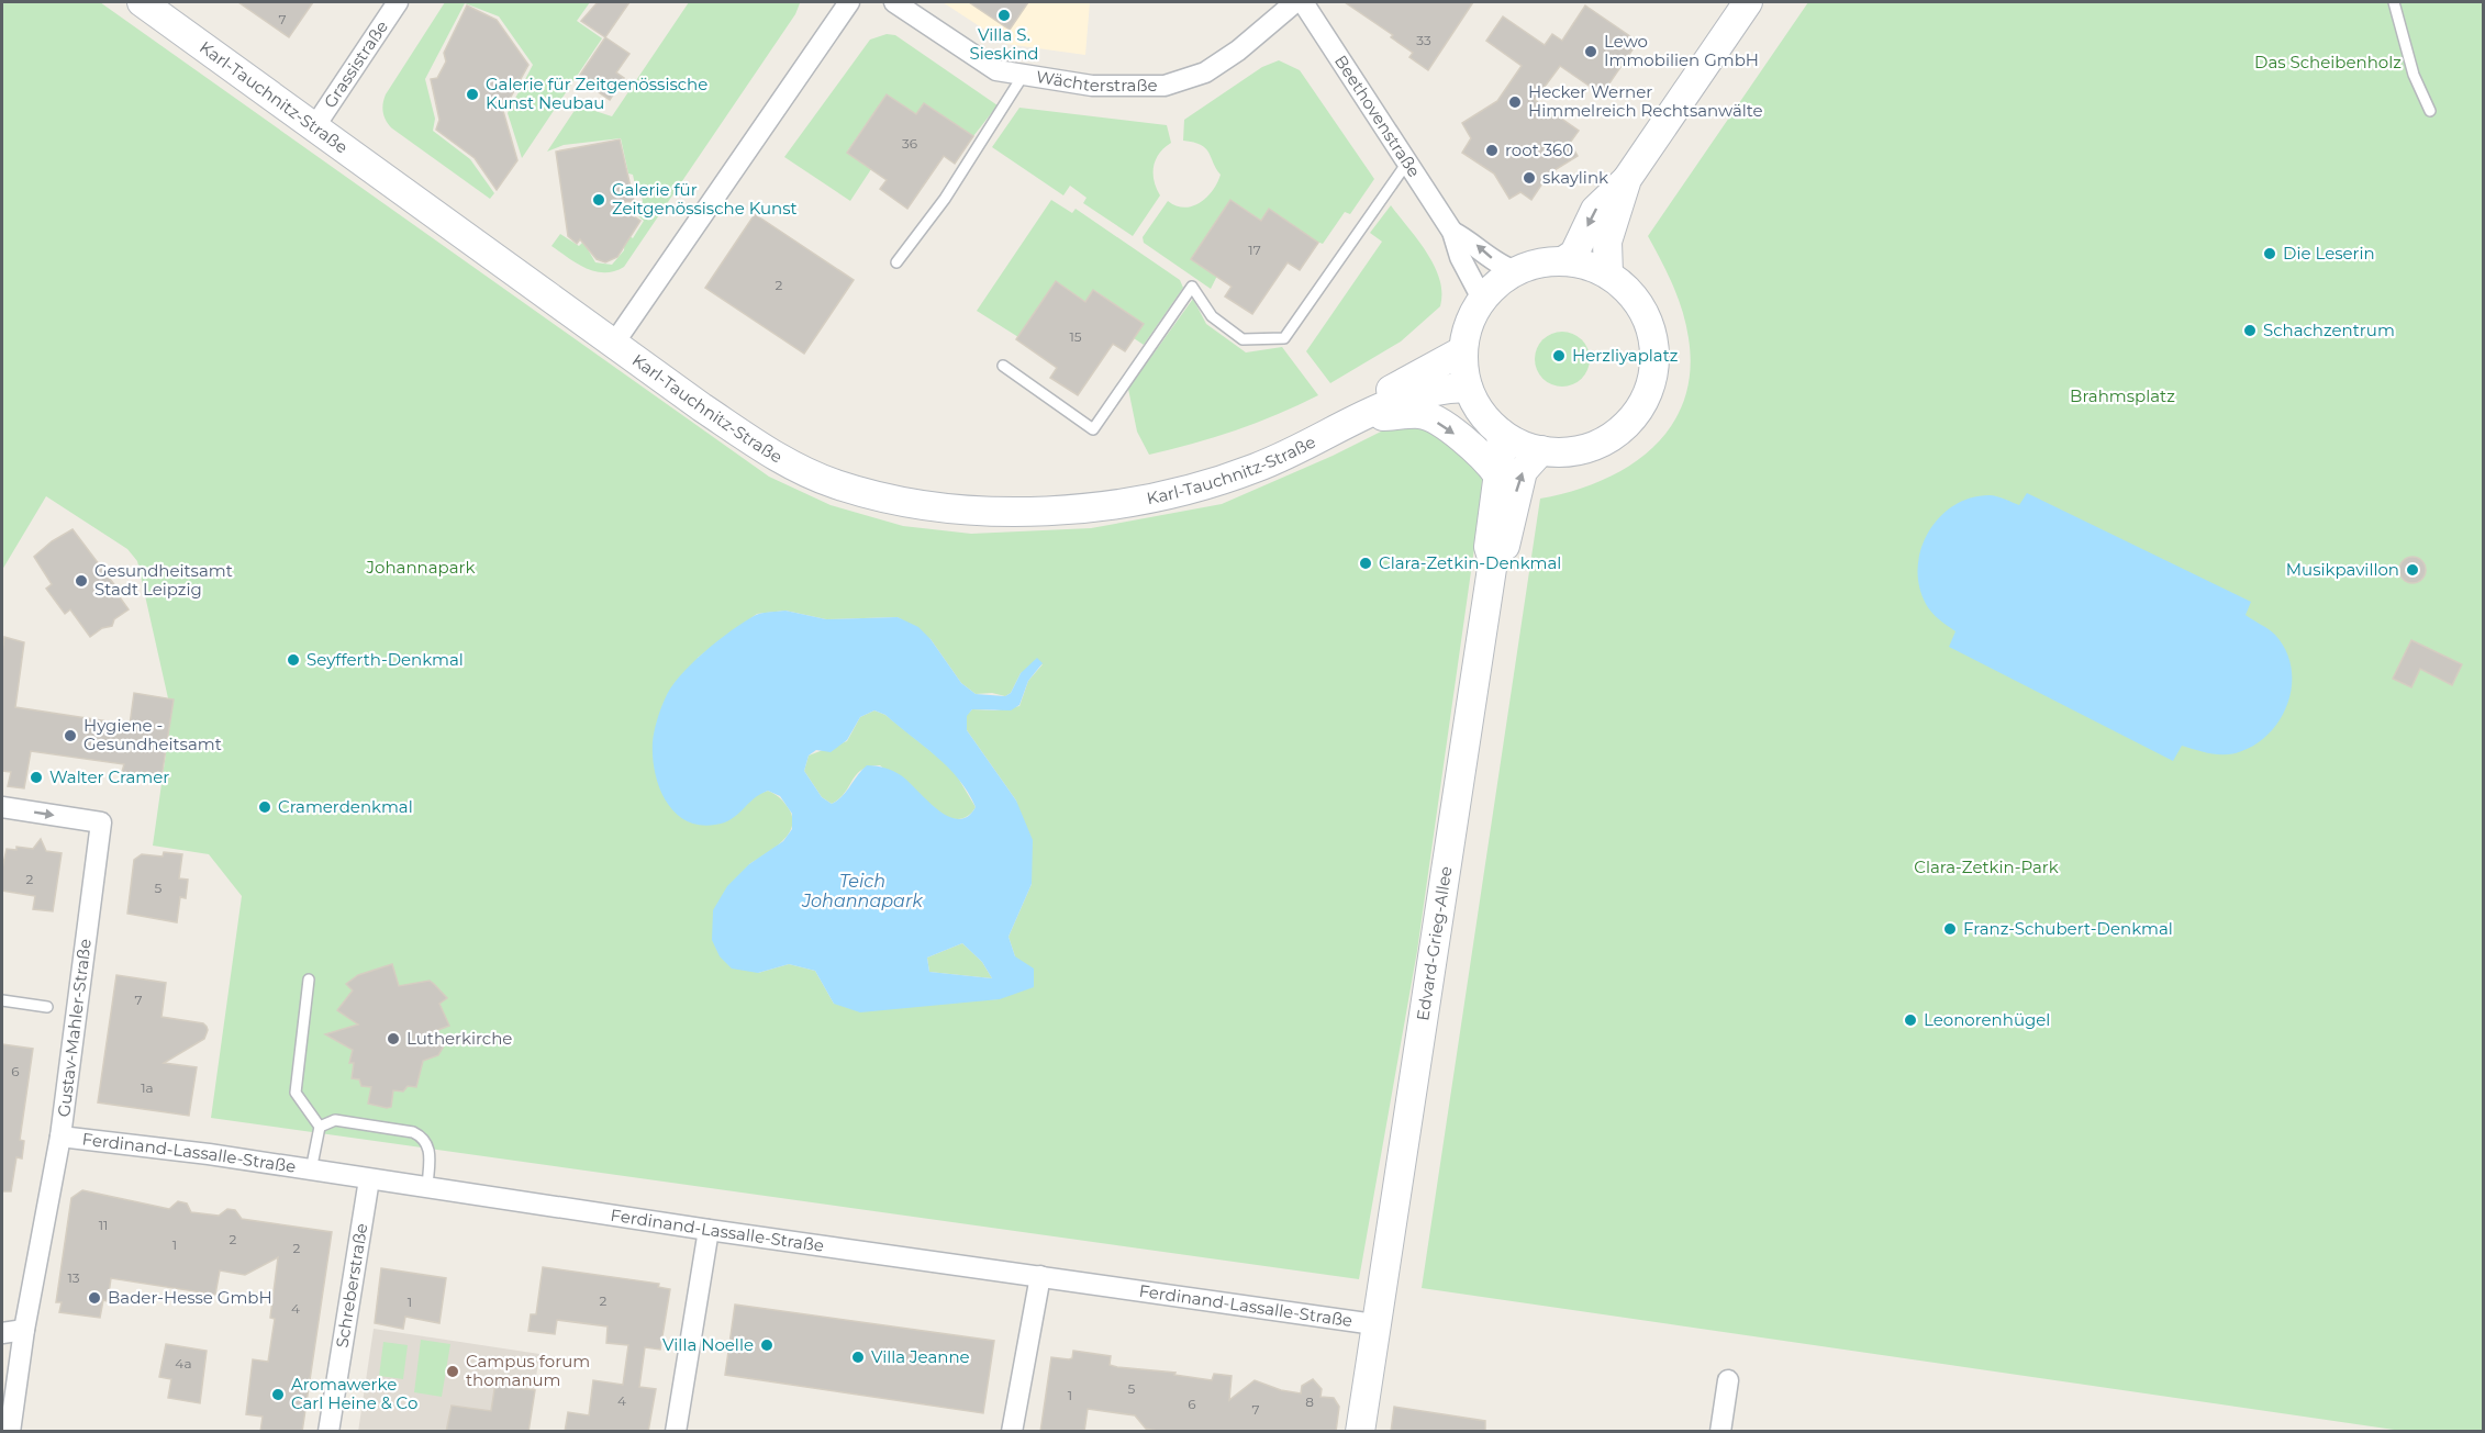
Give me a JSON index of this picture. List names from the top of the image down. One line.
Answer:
{"streets":{"main road":["Karl-Tauchnitz-Straße","Edvard-Grieg-Allee"],"street":["Grassistraße","Wächterstraße","Beethovenstraße","Gustav-Mahler-Straße","Ferdinand-Lassalle-Straße","Schreberstraße"]},"crossings":[["Grassistraße","Karl-Tauchnitz-Straße"],["Karl-Tauchnitz-Straße","Beethovenstraße"],["Karl-Tauchnitz-Straße","Edvard-Grieg-Allee"],["Beethovenstraße","Edvard-Grieg-Allee"],["Edvard-Grieg-Allee","Ferdinand-Lassalle-Straße"],["Gustav-Mahler-Straße","Ferdinand-Lassalle-Straße"],["Ferdinand-Lassalle-Straße","Schreberstraße"]],"one_way":["Gustav-Mahler-Straße"],"water":["Teich Johannapark"],"parks":["Das Scheibenholz","Brahmsplatz","Johannapark","Clara-Zetkin-Park"],"places":["Villa S. Sieskind","Lewo Immobilien GmbH","Galerie für Zeitgenössische Kunst Neubau","Hecker Werner Himmelreich Rechtsanwälte","root 360","skaylink","Galerie für Zeitgenössische Kunst","Die Leserin","Schachzentrum","Herzliyaplatz","Clara-Zetkin-Denkmal","Musikpavillon","Gesundheitsamt Stadt Leipzig","Seyfferth-Denkmal","Hygiene - Gesundheitsamt","Walter Cramer","Cramerdenkmal","Franz-Schubert-Denkmal","Leonorenhügel","Lutherkirche","Bader-Hesse GmbH","Villa Noelle","Villa Jeanne","Campus forum thomanum","Aromawerke Carl Heine & Co"],"house_numbers":["7","33","36","17","2","15","2","5","7","6","1a","11","2","1","2","13","2","1","4","4a","5","1","4","8","6","7"]}
